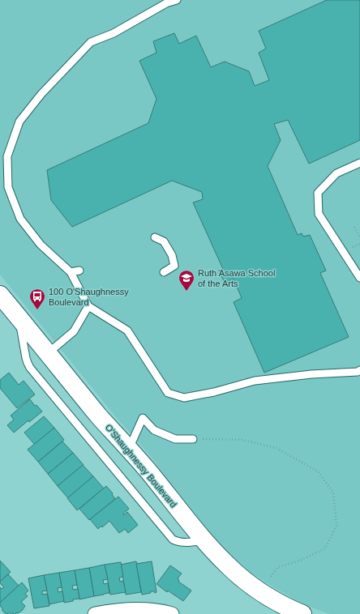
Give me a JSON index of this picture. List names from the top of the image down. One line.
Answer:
{"streets":{"main road":["O'Shaughnessy Boulevard"]},"places":{"school or university":["Ruth Asawa School of the Arts"],"bus stop":["100 O'Shaughnessy Boulevard"]}}
